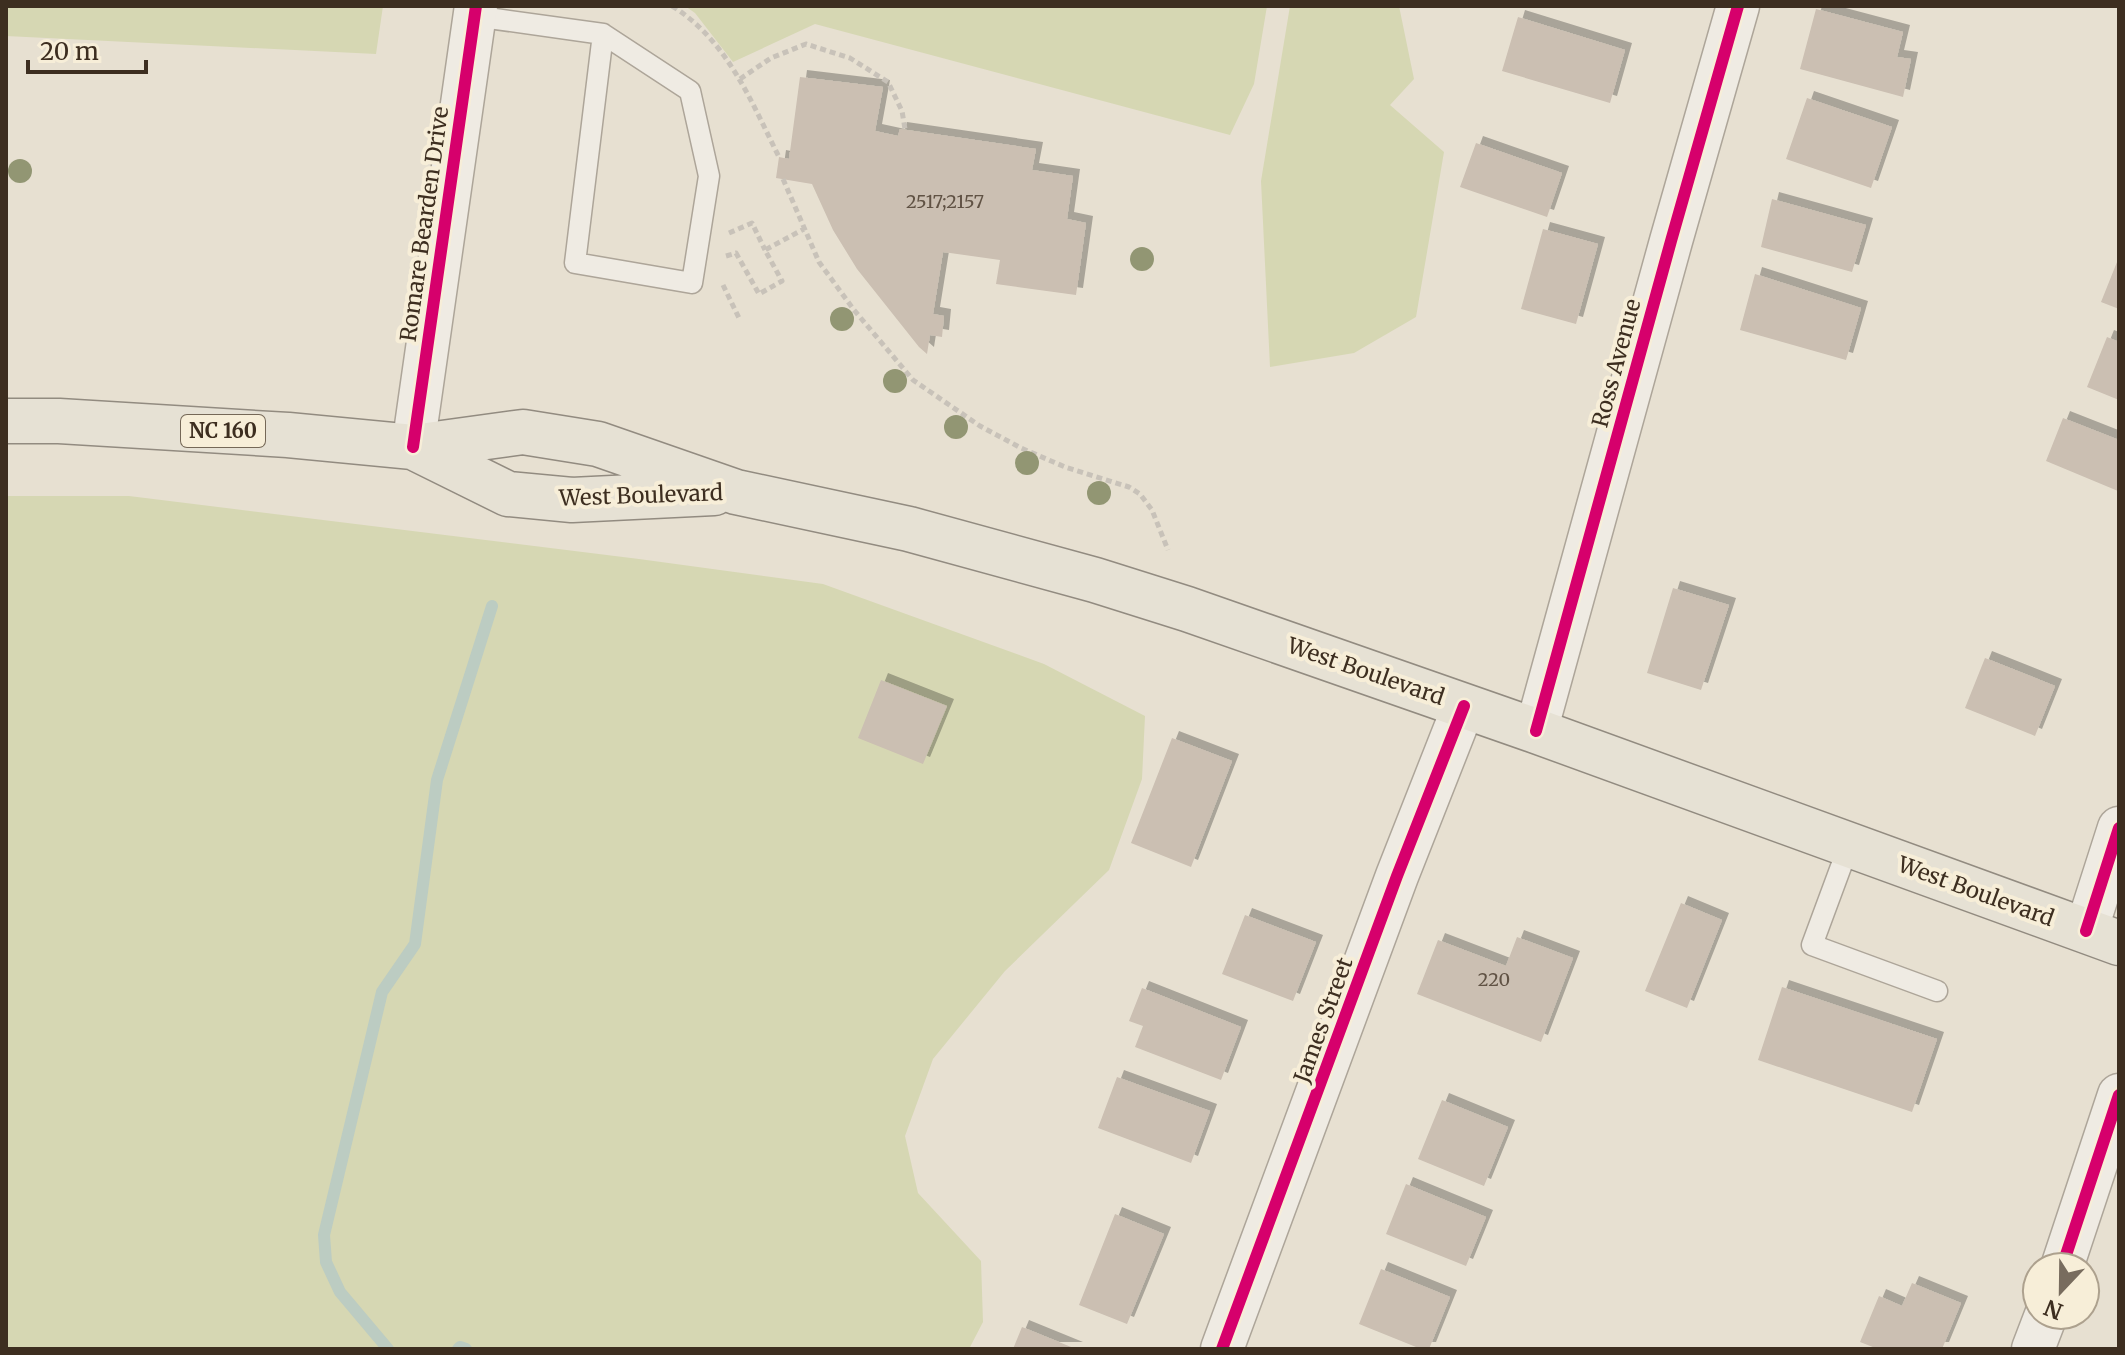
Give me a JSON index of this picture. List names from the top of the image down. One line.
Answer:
{"streets":{"main road":["NC 160","West Boulevard"],"street":["Romare Bearden Drive","Ross Avenue","James Street"]},"crossings":[["Romare Bearden Drive","West Boulevard"],["Ross Avenue","West Boulevard"],["West Boulevard","James Street"]],"house_numbers":["2517;2157","220"],"scale_bar":"20 m","north":"bottom"}
